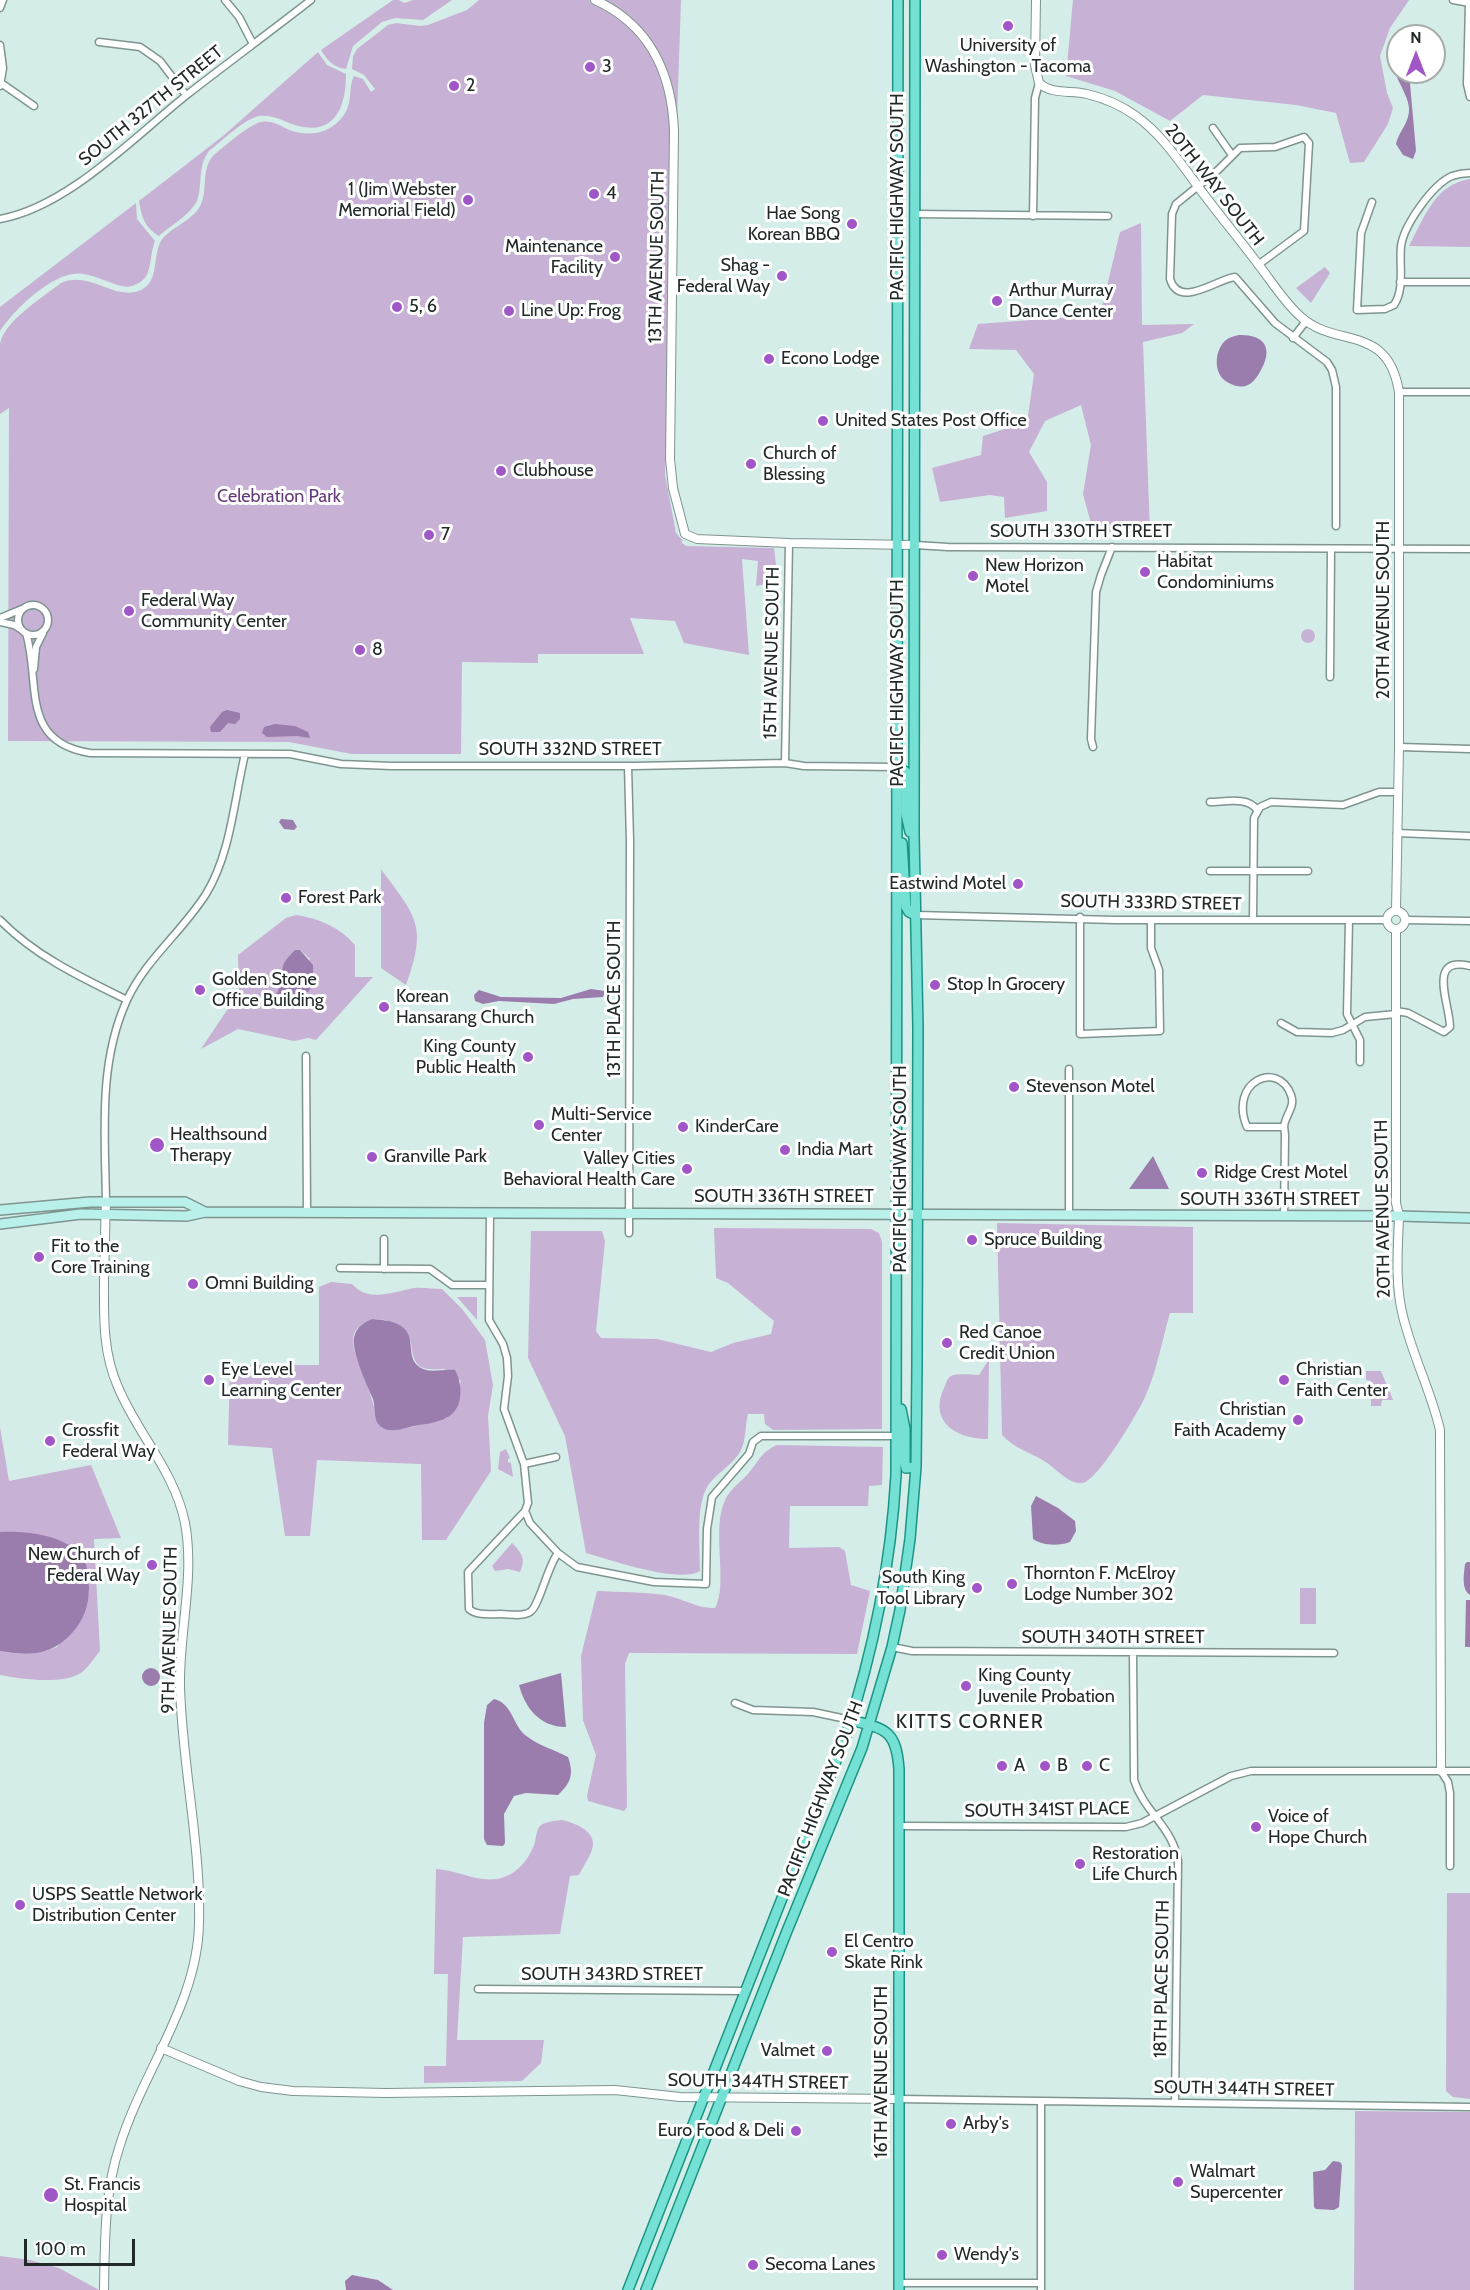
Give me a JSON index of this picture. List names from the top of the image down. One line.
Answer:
{"streets":{"main road":["PACIFIC HIGHWAY SOUTH","SOUTH 336TH STREET","16TH AVENUE SOUTH"],"street":["SOUTH 327TH STREET","20TH WAY SOUTH","13TH AVENUE SOUTH","SOUTH 330TH STREET","20TH AVENUE SOUTH","15TH AVENUE SOUTH","SOUTH 332ND STREET","SOUTH 333RD STREET","13TH PLACE SOUTH","9TH AVENUE SOUTH","SOUTH 340TH STREET","SOUTH 341ST PLACE","SOUTH 343RD STREET","18TH PLACE SOUTH","SOUTH 344TH STREET"]},"crossings":[["20TH WAY SOUTH","20TH AVENUE SOUTH"],["PACIFIC HIGHWAY SOUTH","SOUTH 330TH STREET"],["PACIFIC HIGHWAY SOUTH","SOUTH 332ND STREET"],["PACIFIC HIGHWAY SOUTH","SOUTH 333RD STREET"],["PACIFIC HIGHWAY SOUTH","SOUTH 336TH STREET"],["PACIFIC HIGHWAY SOUTH","SOUTH 340TH STREET"],["PACIFIC HIGHWAY SOUTH","SOUTH 343RD STREET"],["PACIFIC HIGHWAY SOUTH","16TH AVENUE SOUTH"],["PACIFIC HIGHWAY SOUTH","SOUTH 344TH STREET"],["13TH AVENUE SOUTH","SOUTH 330TH STREET"],["SOUTH 330TH STREET","20TH AVENUE SOUTH"],["SOUTH 330TH STREET","15TH AVENUE SOUTH"],["20TH AVENUE SOUTH","SOUTH 333RD STREET"],["20TH AVENUE SOUTH","SOUTH 336TH STREET"],["20TH AVENUE SOUTH","SOUTH 341ST PLACE"],["15TH AVENUE SOUTH","SOUTH 332ND STREET"],["SOUTH 332ND STREET","13TH PLACE SOUTH"],["SOUTH 332ND STREET","9TH AVENUE SOUTH"],["13TH PLACE SOUTH","SOUTH 336TH STREET"],["SOUTH 336TH STREET","9TH AVENUE SOUTH"],["9TH AVENUE SOUTH","SOUTH 344TH STREET"],["SOUTH 340TH STREET","18TH PLACE SOUTH"],["SOUTH 341ST PLACE","18TH PLACE SOUTH"],["SOUTH 341ST PLACE","16TH AVENUE SOUTH"],["18TH PLACE SOUTH","SOUTH 344TH STREET"],["16TH AVENUE SOUTH","SOUTH 344TH STREET"]],"districts":["KITTS CORNER"],"parks":["Celebration Park"],"places":["University of Washington - Tacoma","3","2","4","1 (Jim Webster Memorial Field)","Hae Song Korean BBQ","Maintenance Facility","Shag - Federal Way","Arthur Murray Dance Center","5, 6","Line Up: Frog","Econo Lodge","United States Post Office","Church of Blessing","Clubhouse","7","Habitat Condominiums","New Horizon Motel","Federal Way Community Center","8","Eastwind Motel","Forest Park","Stop In Grocery","Golden Stone Office Building","Korean Hansarang Church","King County Public Health","Stevenson Motel","Multi-Service Center","KinderCare","Healthsound Therapy","India Mart","Granville Park","Valley Cities Behavioral Health Care","Ridge Crest Motel","Spruce Building","Fit to the Core Training","Omni Building","Red Canoe Credit Union","Eye Level Learning Center","Christian Faith Center","Christian Faith Academy","Crossfit Federal Way","New Church of Federal Way","Thornton F. McElroy Lodge Number 302","South King Tool Library","King County Juvenile Probation","A","B","C","Voice of Hope Church","Restoration Life Church","USPS Seattle Network Distribution Center","El Centro Skate Rink","Valmet","Arby's","Euro Food & Deli","Walmart Supercenter","St. Francis Hospital","Wendy's","Secoma Lanes"],"scale_bar":"100 m","north":"top"}
